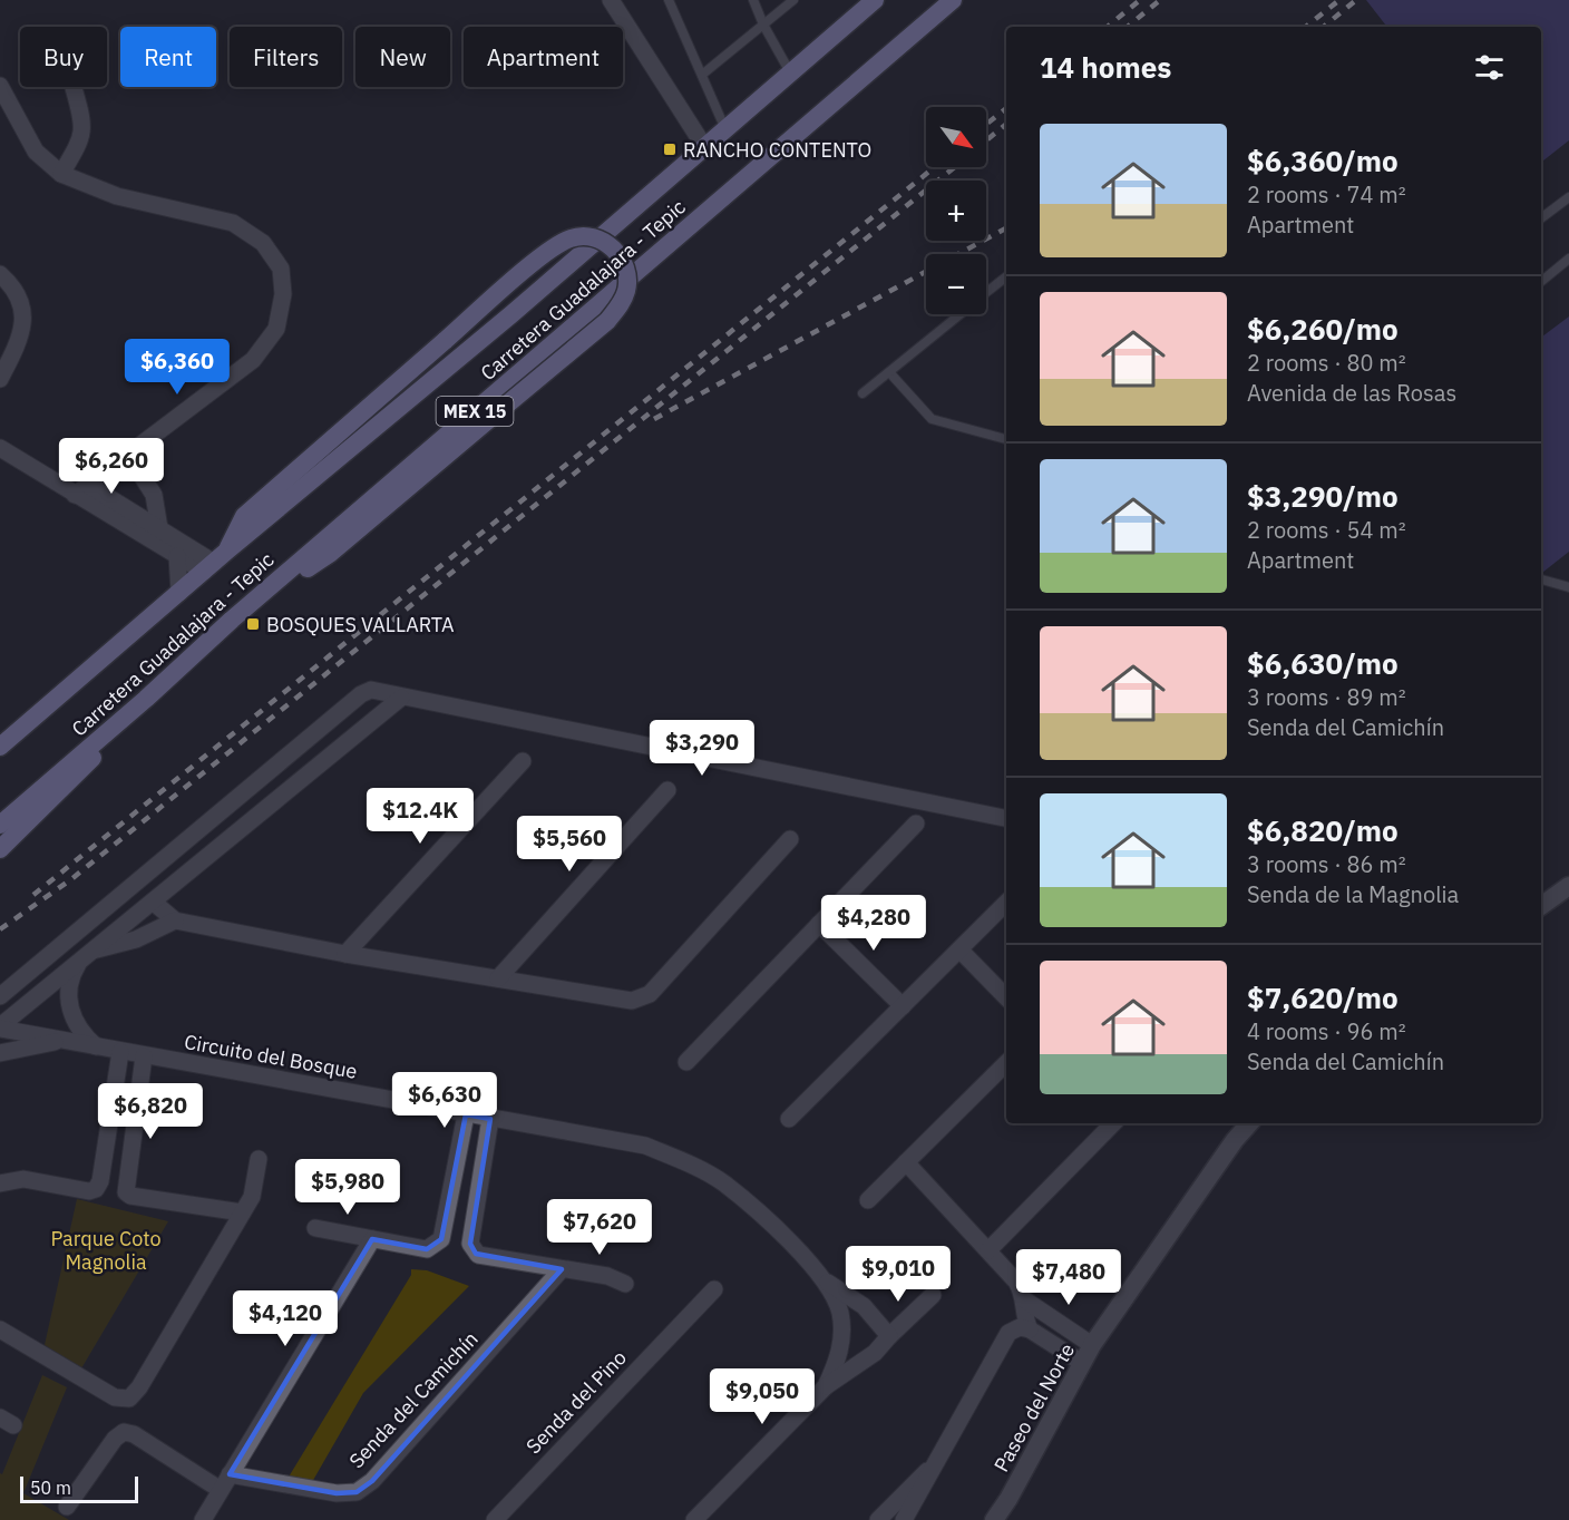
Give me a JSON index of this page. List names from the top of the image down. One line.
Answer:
{"streets":{"highway":["Carretera Guadalajara - Tepic","MEX 15"],"street":["Circuito del Bosque","Senda del Camichín","Senda del Pino","Paseo del Norte"]},"parks":["Parque Coto Magnolia"],"places":{"transit":["RANCHO CONTENTO","BOSQUES VALLARTA"]},"scale_bar":"50 m","north":"bottom right","page":{"chip":["Buy","Rent","Filters","New","Apartment"],"heading":"14 homes","map_buttons":["+","−"],"list":[{"name":"$6,360/mo","note":"2 rooms · 74 m² · Apartment"},{"name":"$6,260/mo","note":"2 rooms · 80 m² · Avenida de las Rosas"},{"name":"$3,290/mo","note":"2 rooms · 54 m² · Apartment"},{"name":"$6,630/mo","note":"3 rooms · 89 m² · Senda del Camichín"},{"name":"$6,820/mo","note":"3 rooms · 86 m² · Senda de la Magnolia"},{"name":"$7,620/mo","note":"4 rooms · 96 m² · Senda del Camichín"}],"price":["$6,360","$6,260","$3,290","$12.4K","$5,560","$4,280","$6,630","$6,820","$5,980","$7,620","$9,010","$7,480","$4,120","$9,050"],"scale":"50 m"}}
